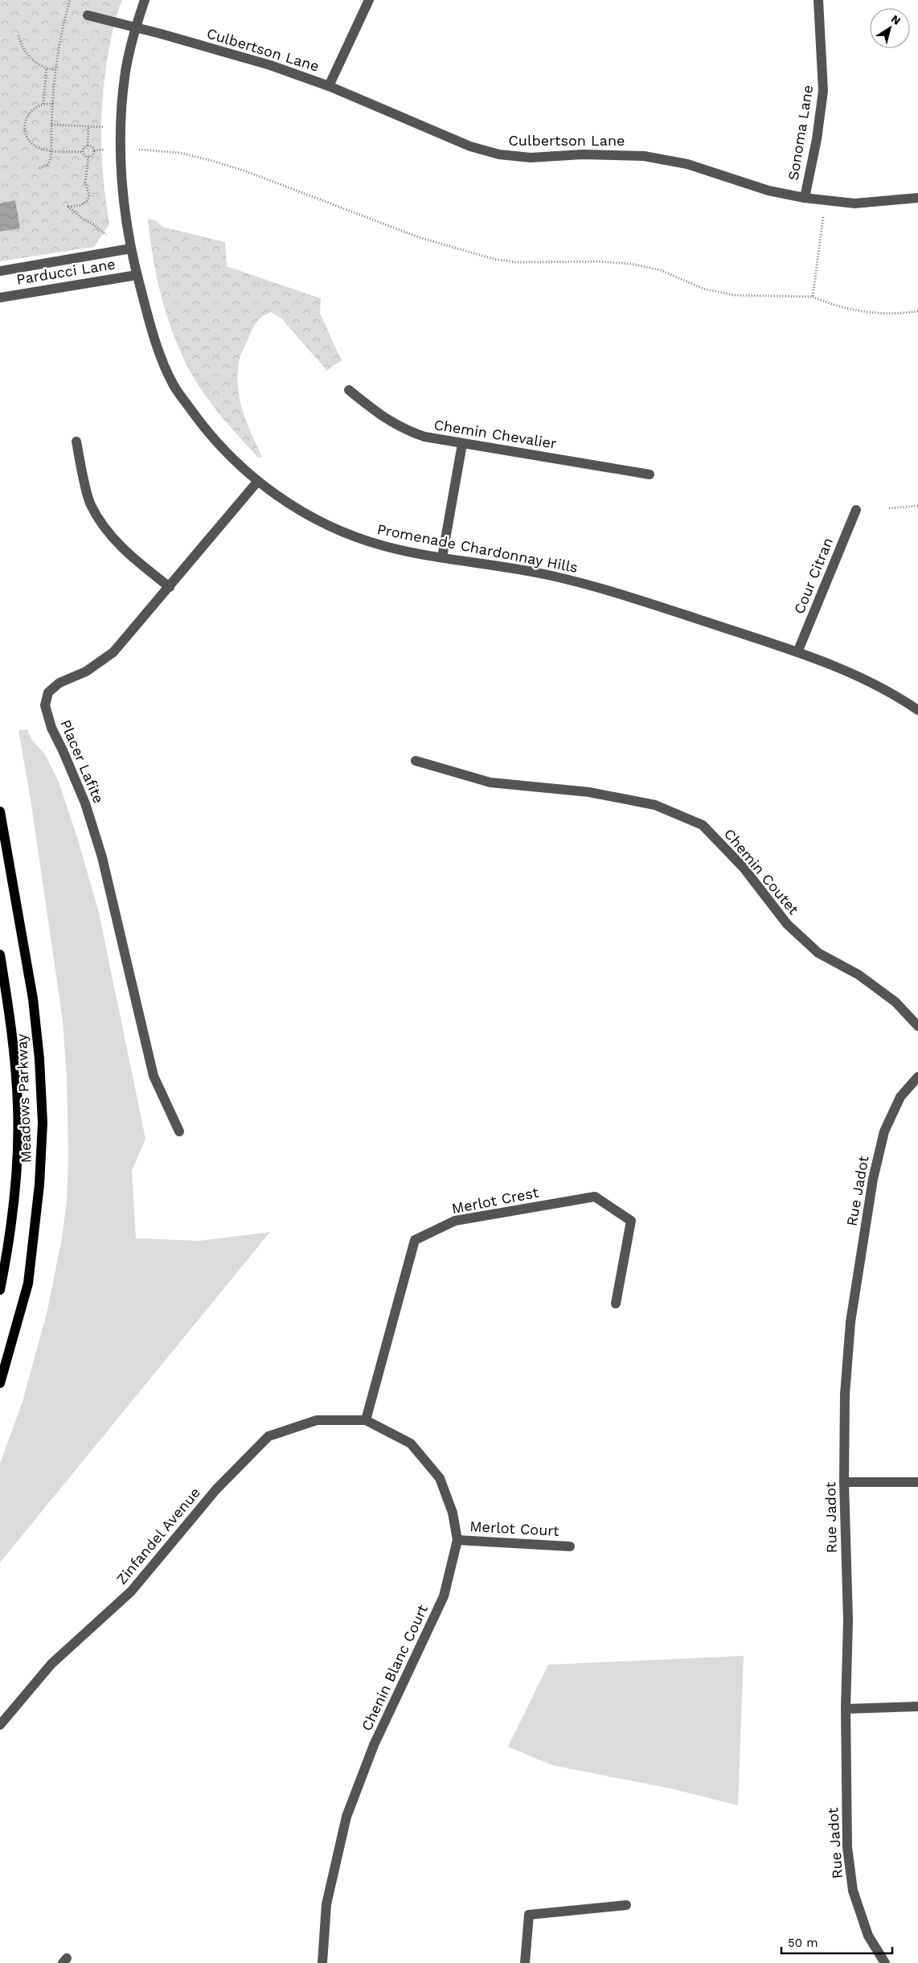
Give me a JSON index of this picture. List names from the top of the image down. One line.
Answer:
{"streets":{"main road":["Meadows Parkway"],"street":["Culbertson Lane","Sonoma Lane","Parducci Lane","Chemin Chevalier","Promenade Chardonnay Hills","Cour Citran","Placer Lafite","Chemin Coutet","Rue Jadot","Merlot Crest","Merlot Court","Zinfandel Avenue","Chenin Blanc Court"]},"crossings":[["Culbertson Lane","Sonoma Lane"],["Culbertson Lane","Promenade Chardonnay Hills"],["Parducci Lane","Promenade Chardonnay Hills"],["Promenade Chardonnay Hills","Cour Citran"],["Promenade Chardonnay Hills","Placer Lafite"],["Merlot Crest","Zinfandel Avenue"],["Merlot Crest","Chenin Blanc Court"],["Merlot Court","Chenin Blanc Court"],["Zinfandel Avenue","Chenin Blanc Court"]],"scale_bar":"50 m","north":"top right"}
